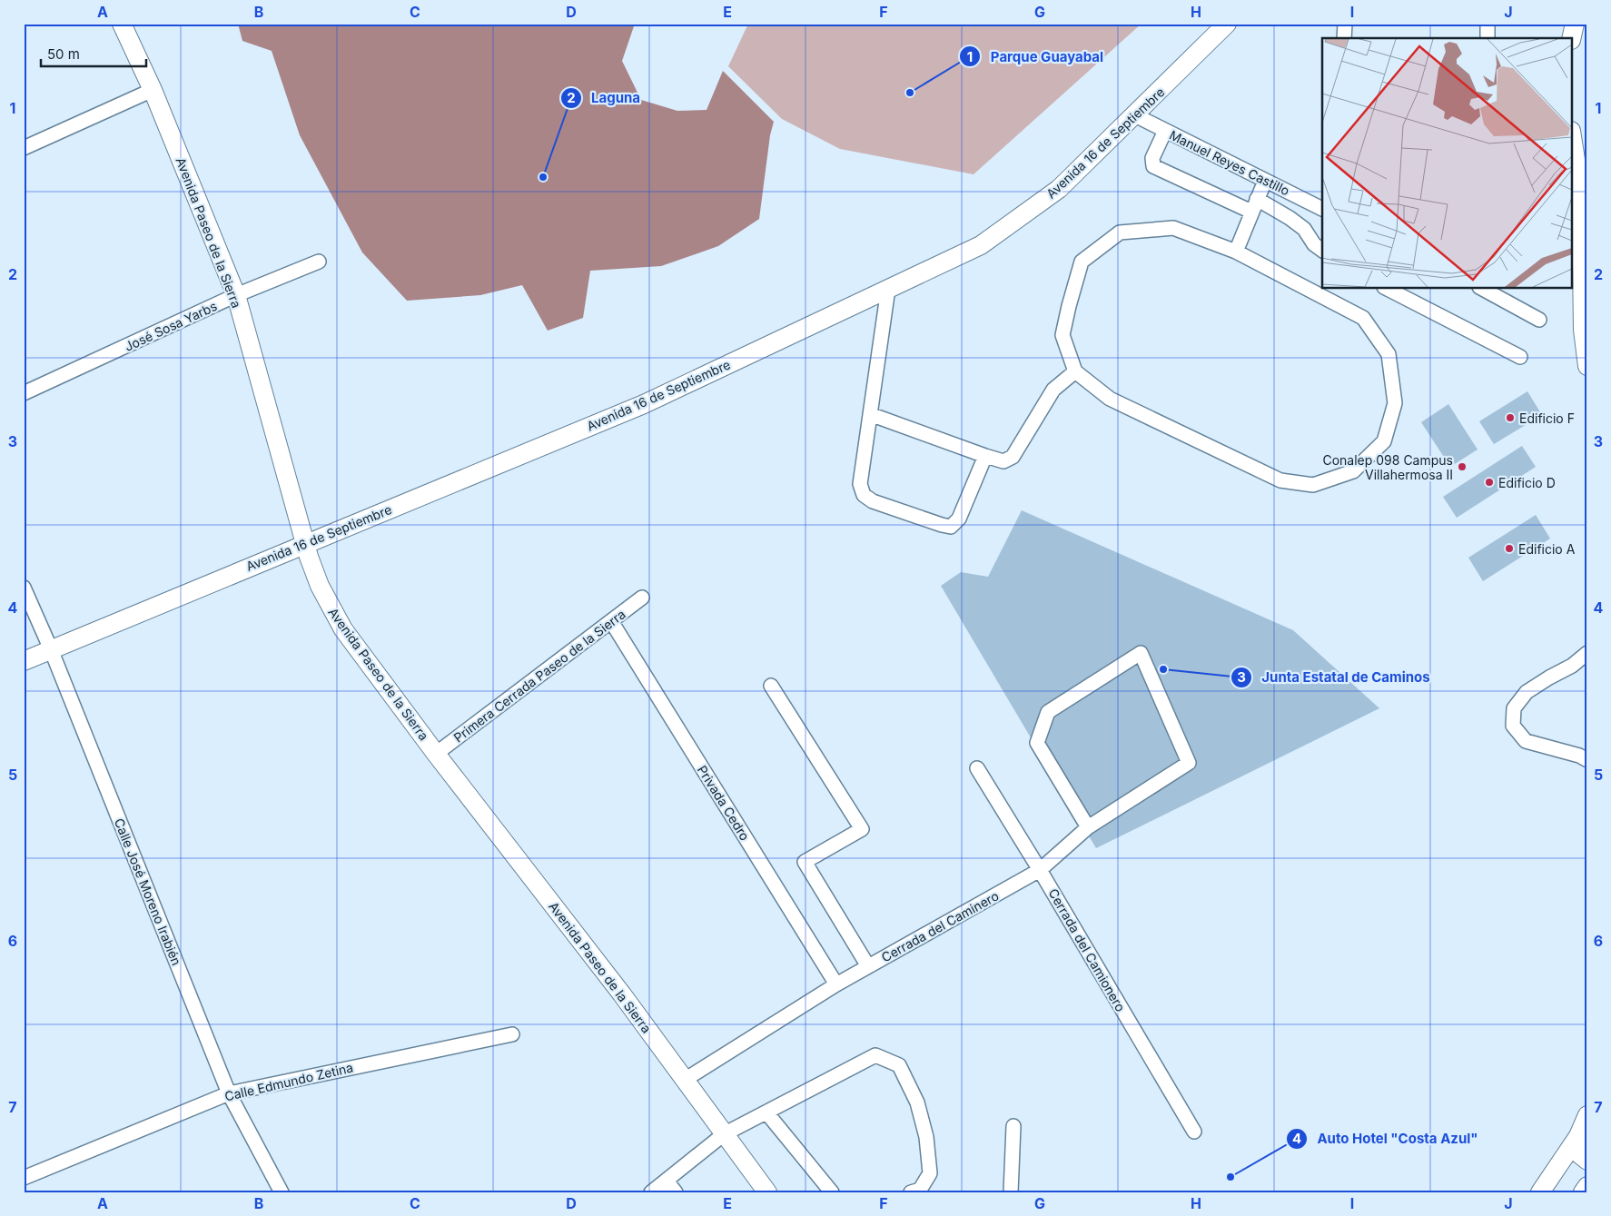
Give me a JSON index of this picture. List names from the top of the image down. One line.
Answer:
{"streets":{"main road":["Avenida 16 de Septiembre","Avenida Paseo de la Sierra"],"street":["Manuel Reyes Castillo","José Sosa Yarbs","Primera Cerrada Paseo de la Sierra","Privada Cedro","Calle José Moreno Irabién","Cerrada del Caminero","Cerrada del Camionero","Calle Edmundo Zetina"]},"crossings":[["Avenida 16 de Septiembre","Manuel Reyes Castillo"],["Avenida 16 de Septiembre","Avenida Paseo de la Sierra"],["Avenida 16 de Septiembre","Calle José Moreno Irabién"],["Avenida Paseo de la Sierra","José Sosa Yarbs"],["Avenida Paseo de la Sierra","Primera Cerrada Paseo de la Sierra"],["Avenida Paseo de la Sierra","Cerrada del Caminero"],["Primera Cerrada Paseo de la Sierra","Privada Cedro"],["Privada Cedro","Cerrada del Caminero"],["Calle José Moreno Irabién","Calle Edmundo Zetina"],["Cerrada del Caminero","Cerrada del Camionero"]],"places":["Parque Guayabal","Laguna","Edificio F","Conalep 098 Campus Villahermosa II","Edificio D","Edificio A","Junta Estatal de Caminos","Auto Hotel \"Costa Azul\""],"scale_bar":"50 m","grid":{"columns":["A","B","C","D","E","F","G","H","I","J"],"rows":["1","2","3","4","5","6","7"]}}
